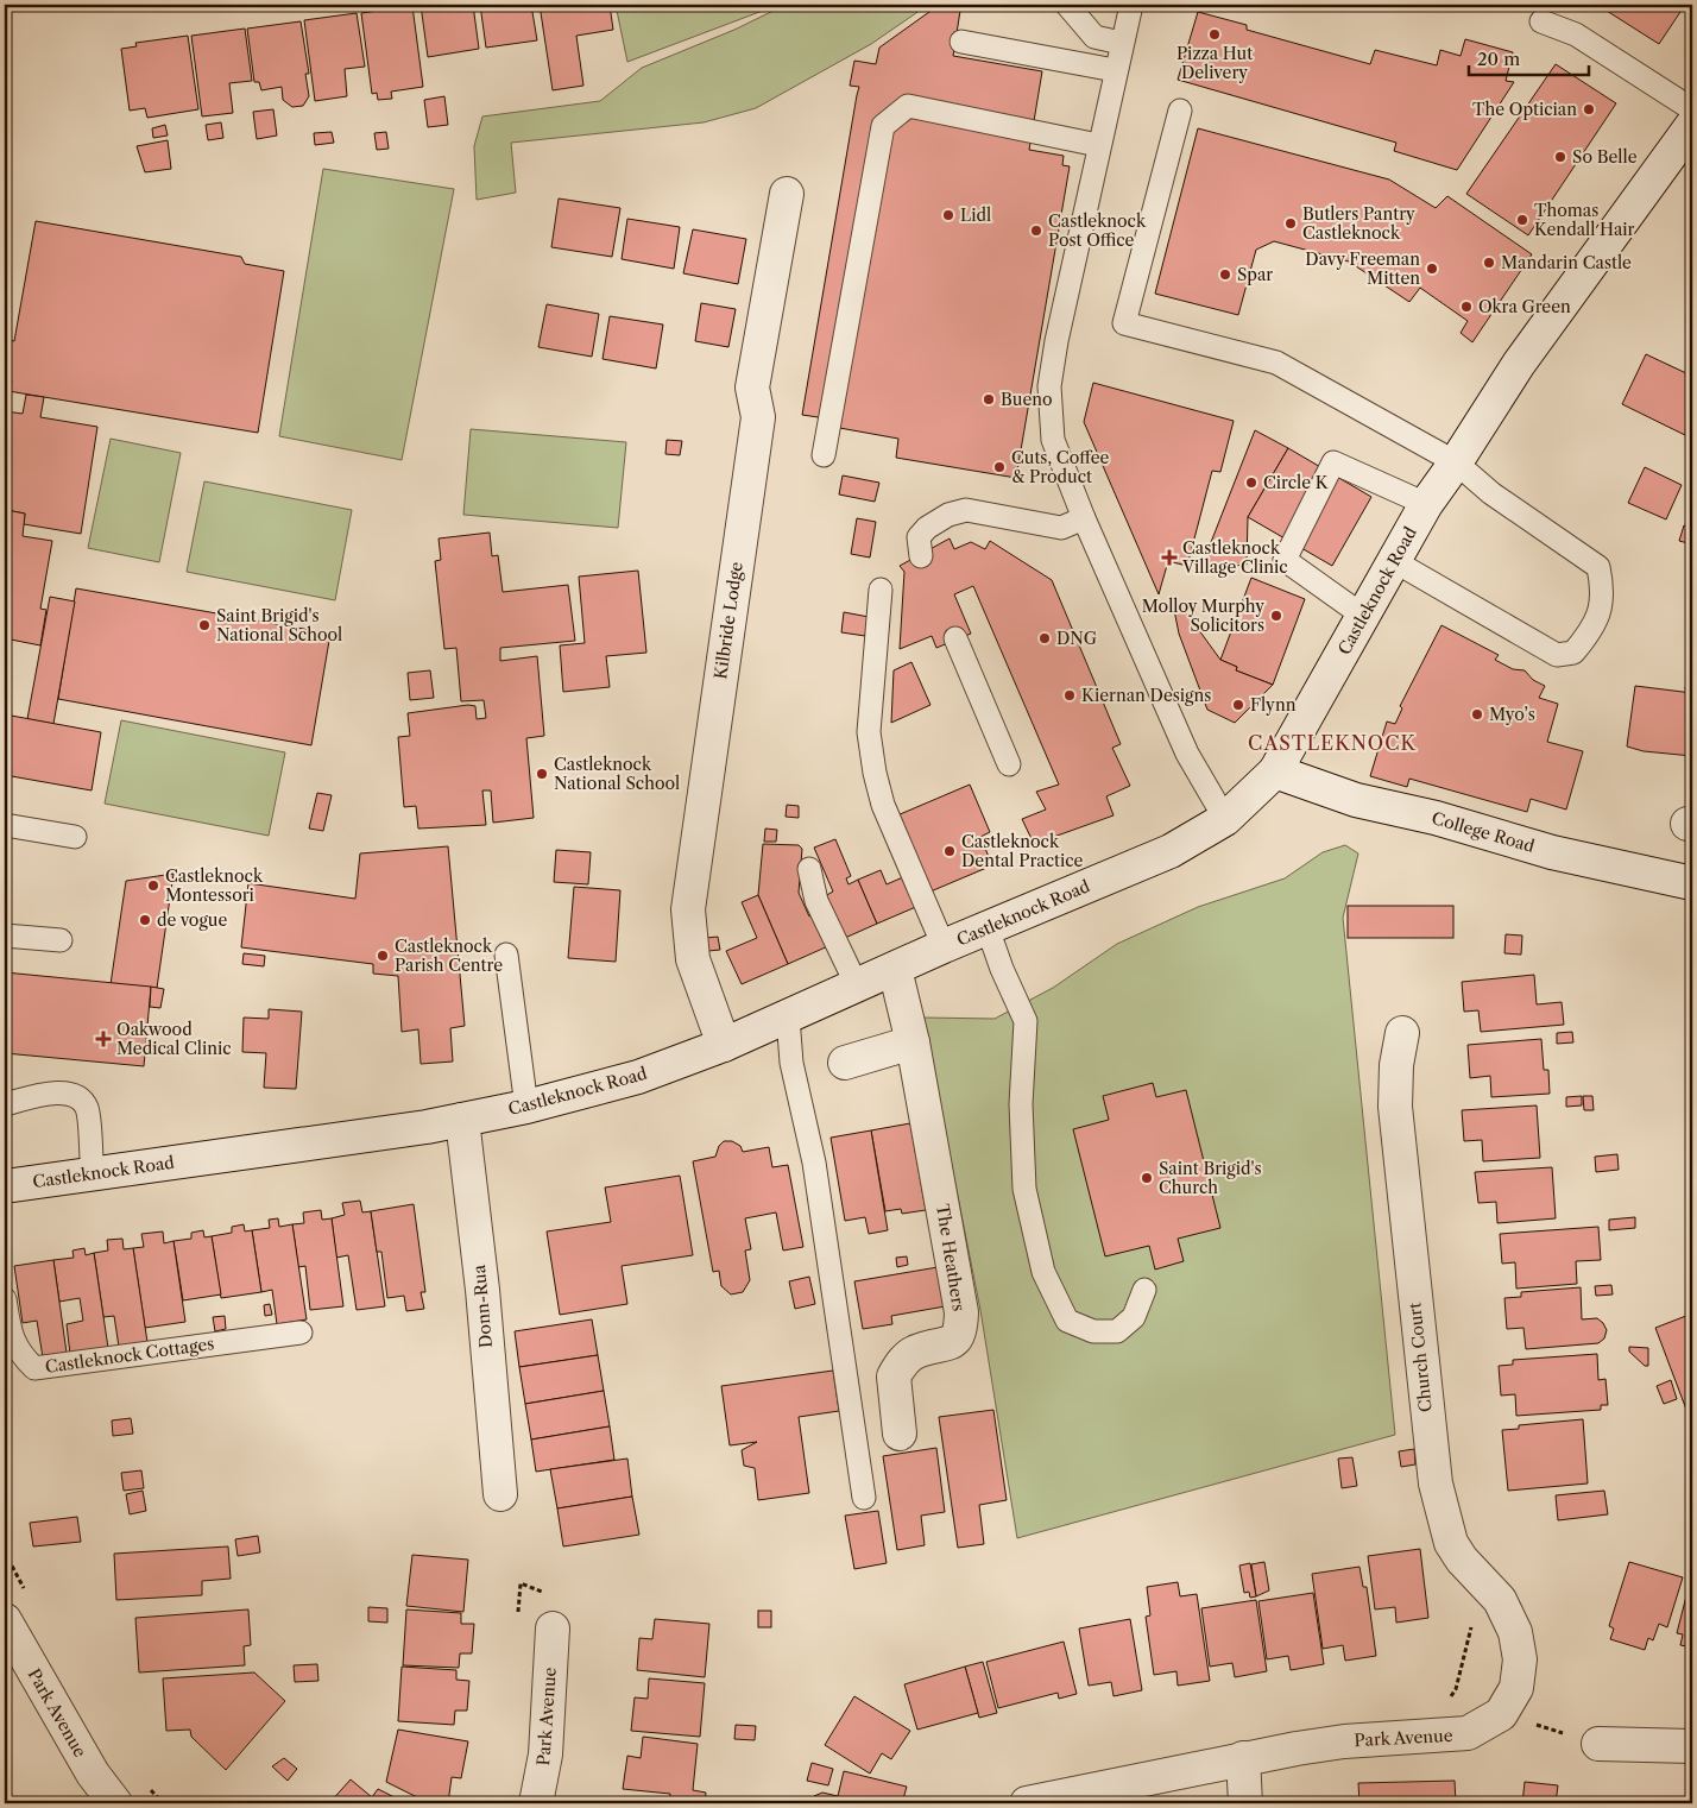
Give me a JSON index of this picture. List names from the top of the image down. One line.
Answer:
{"streets":{"street":["Castleknock Road","Kilbride Lodge","College Road","The Heathers","Donn-Rua","Church Court","Park Avenue"],"lane":["Castleknock Cottages"]},"crossings":[["Castleknock Road","Kilbride Lodge"],["Castleknock Road","College Road"],["Castleknock Road","The Heathers"],["Castleknock Road","Donn-Rua"],["Church Court","Park Avenue"]],"districts":["CASTLEKNOCK"],"places":{"other":["Pizza Hut Delivery","The Optician","So Belle","Lidl","Thomas Kendall Hair","Butlers Pantry Castleknock","Castleknock Post Office","Mandarin Castle","Davy Freeman Mitten","Spar","Okra Green","Bueno","Cuts, Coffee & Product","Circle K","Molloy Murphy Solicitors","Saint Brigid's National School","DNG","Kiernan Designs","Flynn","Myo’s","Castleknock National School","Castleknock Dental Practice","Castleknock Montessori","de vogue","Castleknock Parish Centre","Saint Brigid's Church"],"health":["Castleknock Village Clinic","Oakwood Medical Clinic"]},"scale_bar":"20 m"}
